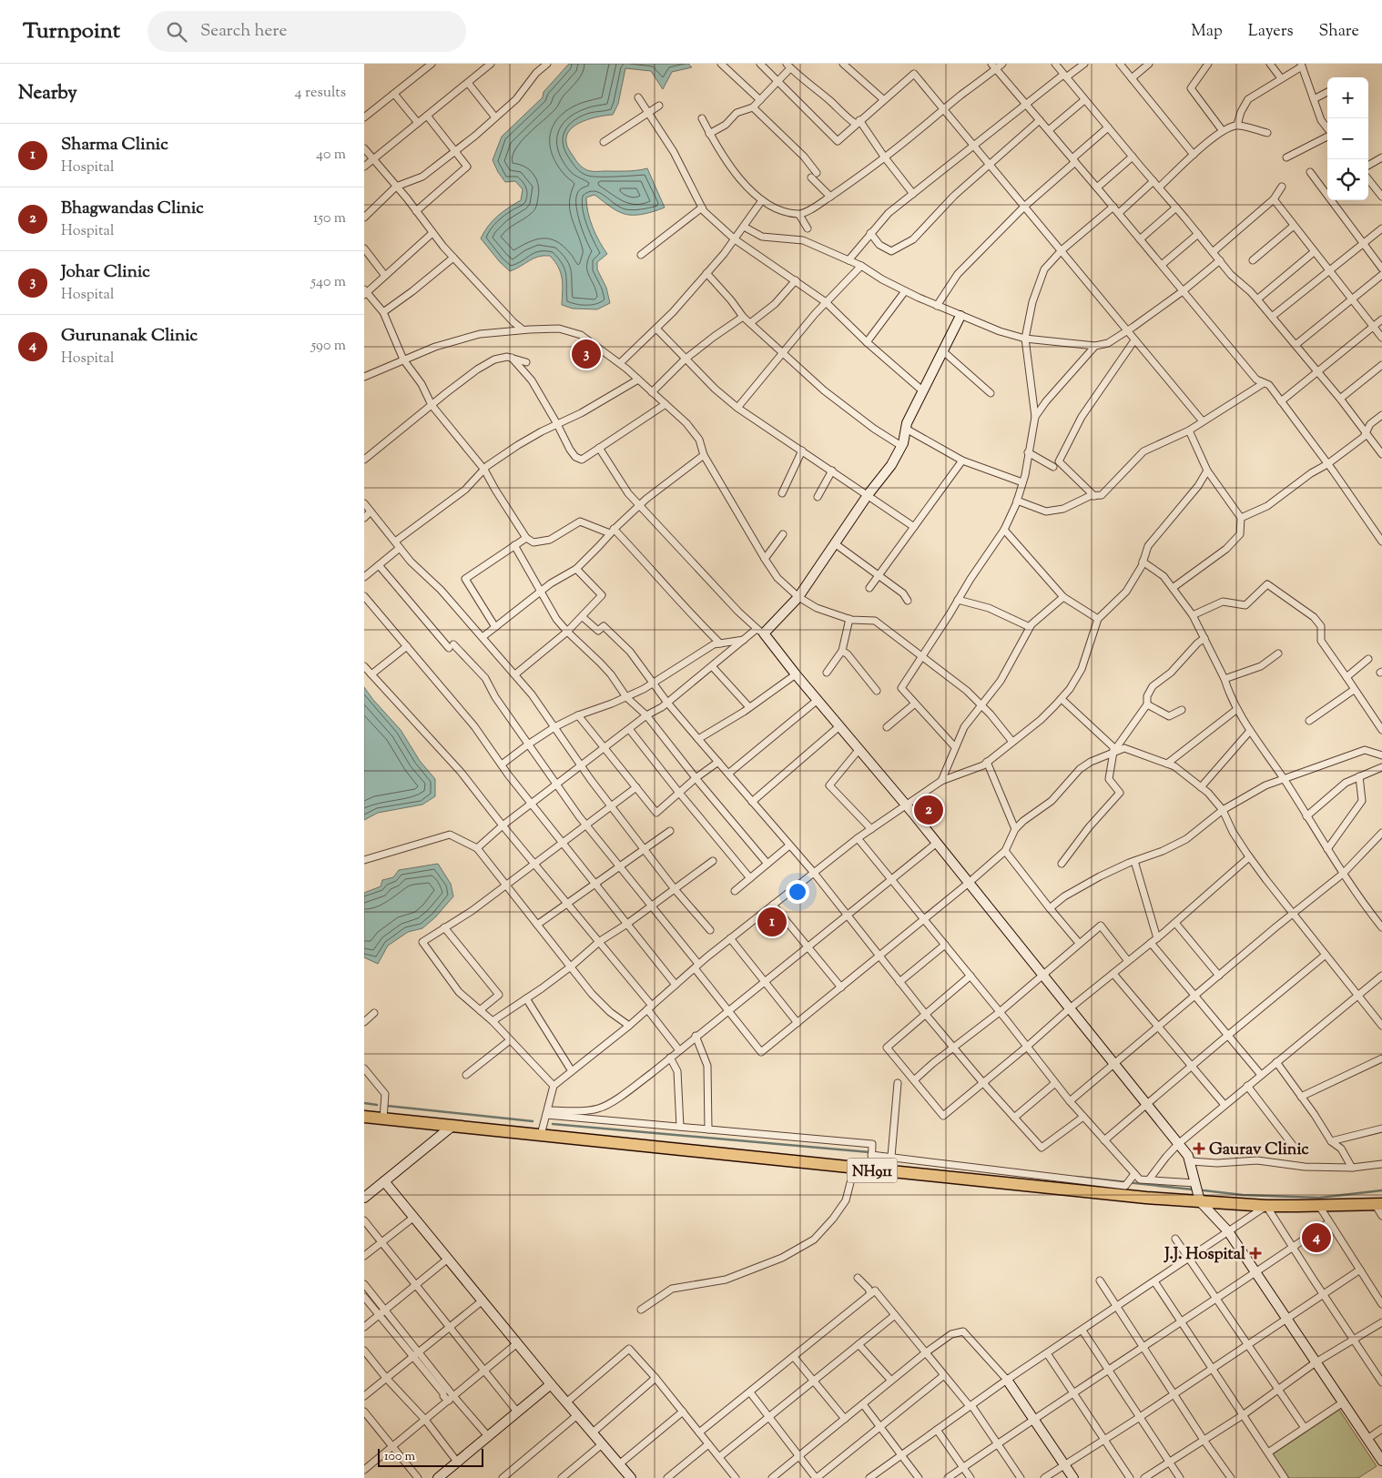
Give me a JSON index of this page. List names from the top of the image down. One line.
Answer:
{"streets":{"highway":["NH911"]},"places":{"health":["Gaurav Clinic","J.J. Hospital"]},"scale_bar":"100 m","page":{"header":"Turnpoint","search":"Search here","nav":["Map","Layers","Share"],"heading":["Nearby","4 results"],"map_buttons":["+","−"],"list":[{"mark":"1","name":"Sharma Clinic","note":"Hospital","value":"40 m"},{"mark":"2","name":"Bhagwandas Clinic","note":"Hospital","value":"150 m"},{"mark":"3","name":"Johar Clinic","note":"Hospital","value":"540 m"},{"mark":"4","name":"Gurunanak Clinic","note":"Hospital","value":"590 m"}],"pins":["3","2","1","4"],"scale":"100 m"}}
